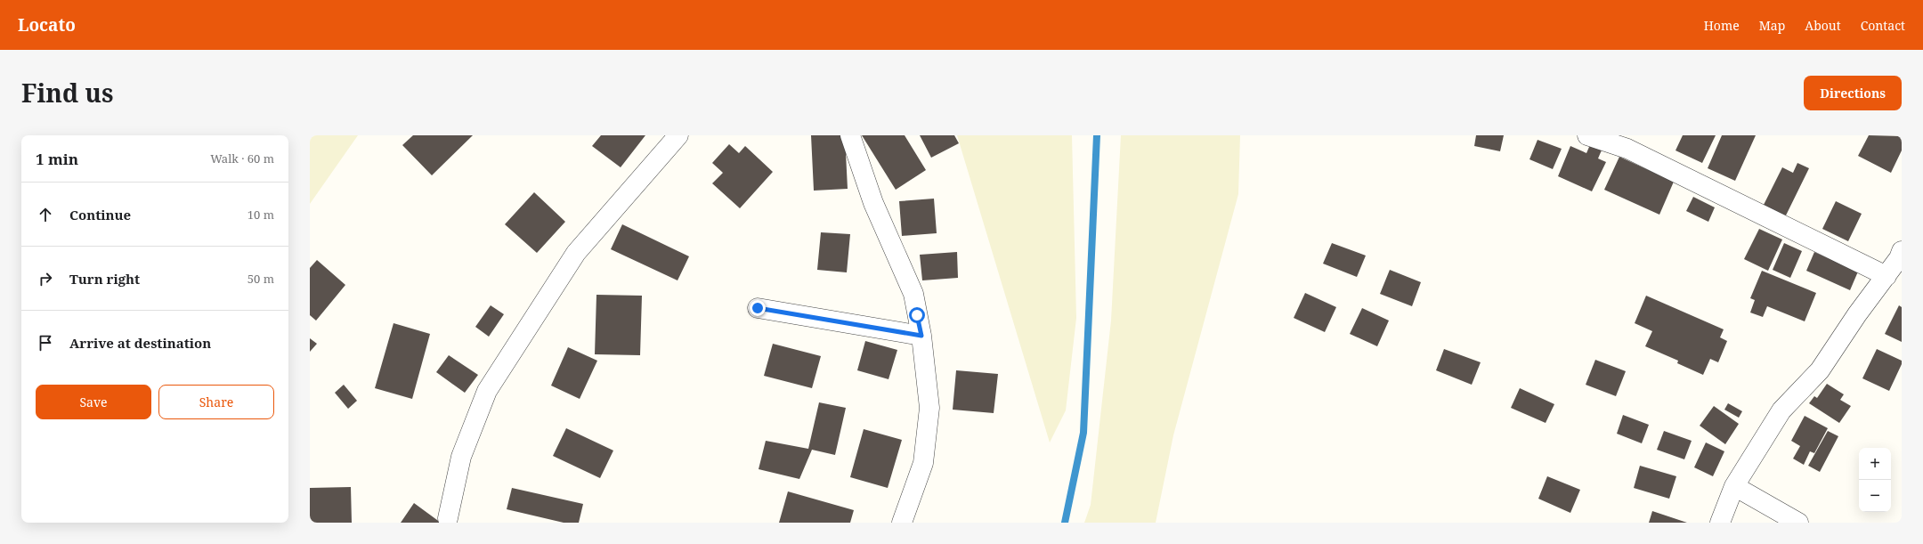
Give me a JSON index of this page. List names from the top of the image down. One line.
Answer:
{"page":{"header":"Locato","nav":["Home","Map","About","Contact"],"title":"Find us","buttons":["Directions",["Save","Share"]],"heading":["1 min","Walk · 60 m"],"list":[["Continue","10 m"],["Turn right","50 m"],"Arrive at destination"],"map_buttons":["+","−"]}}
